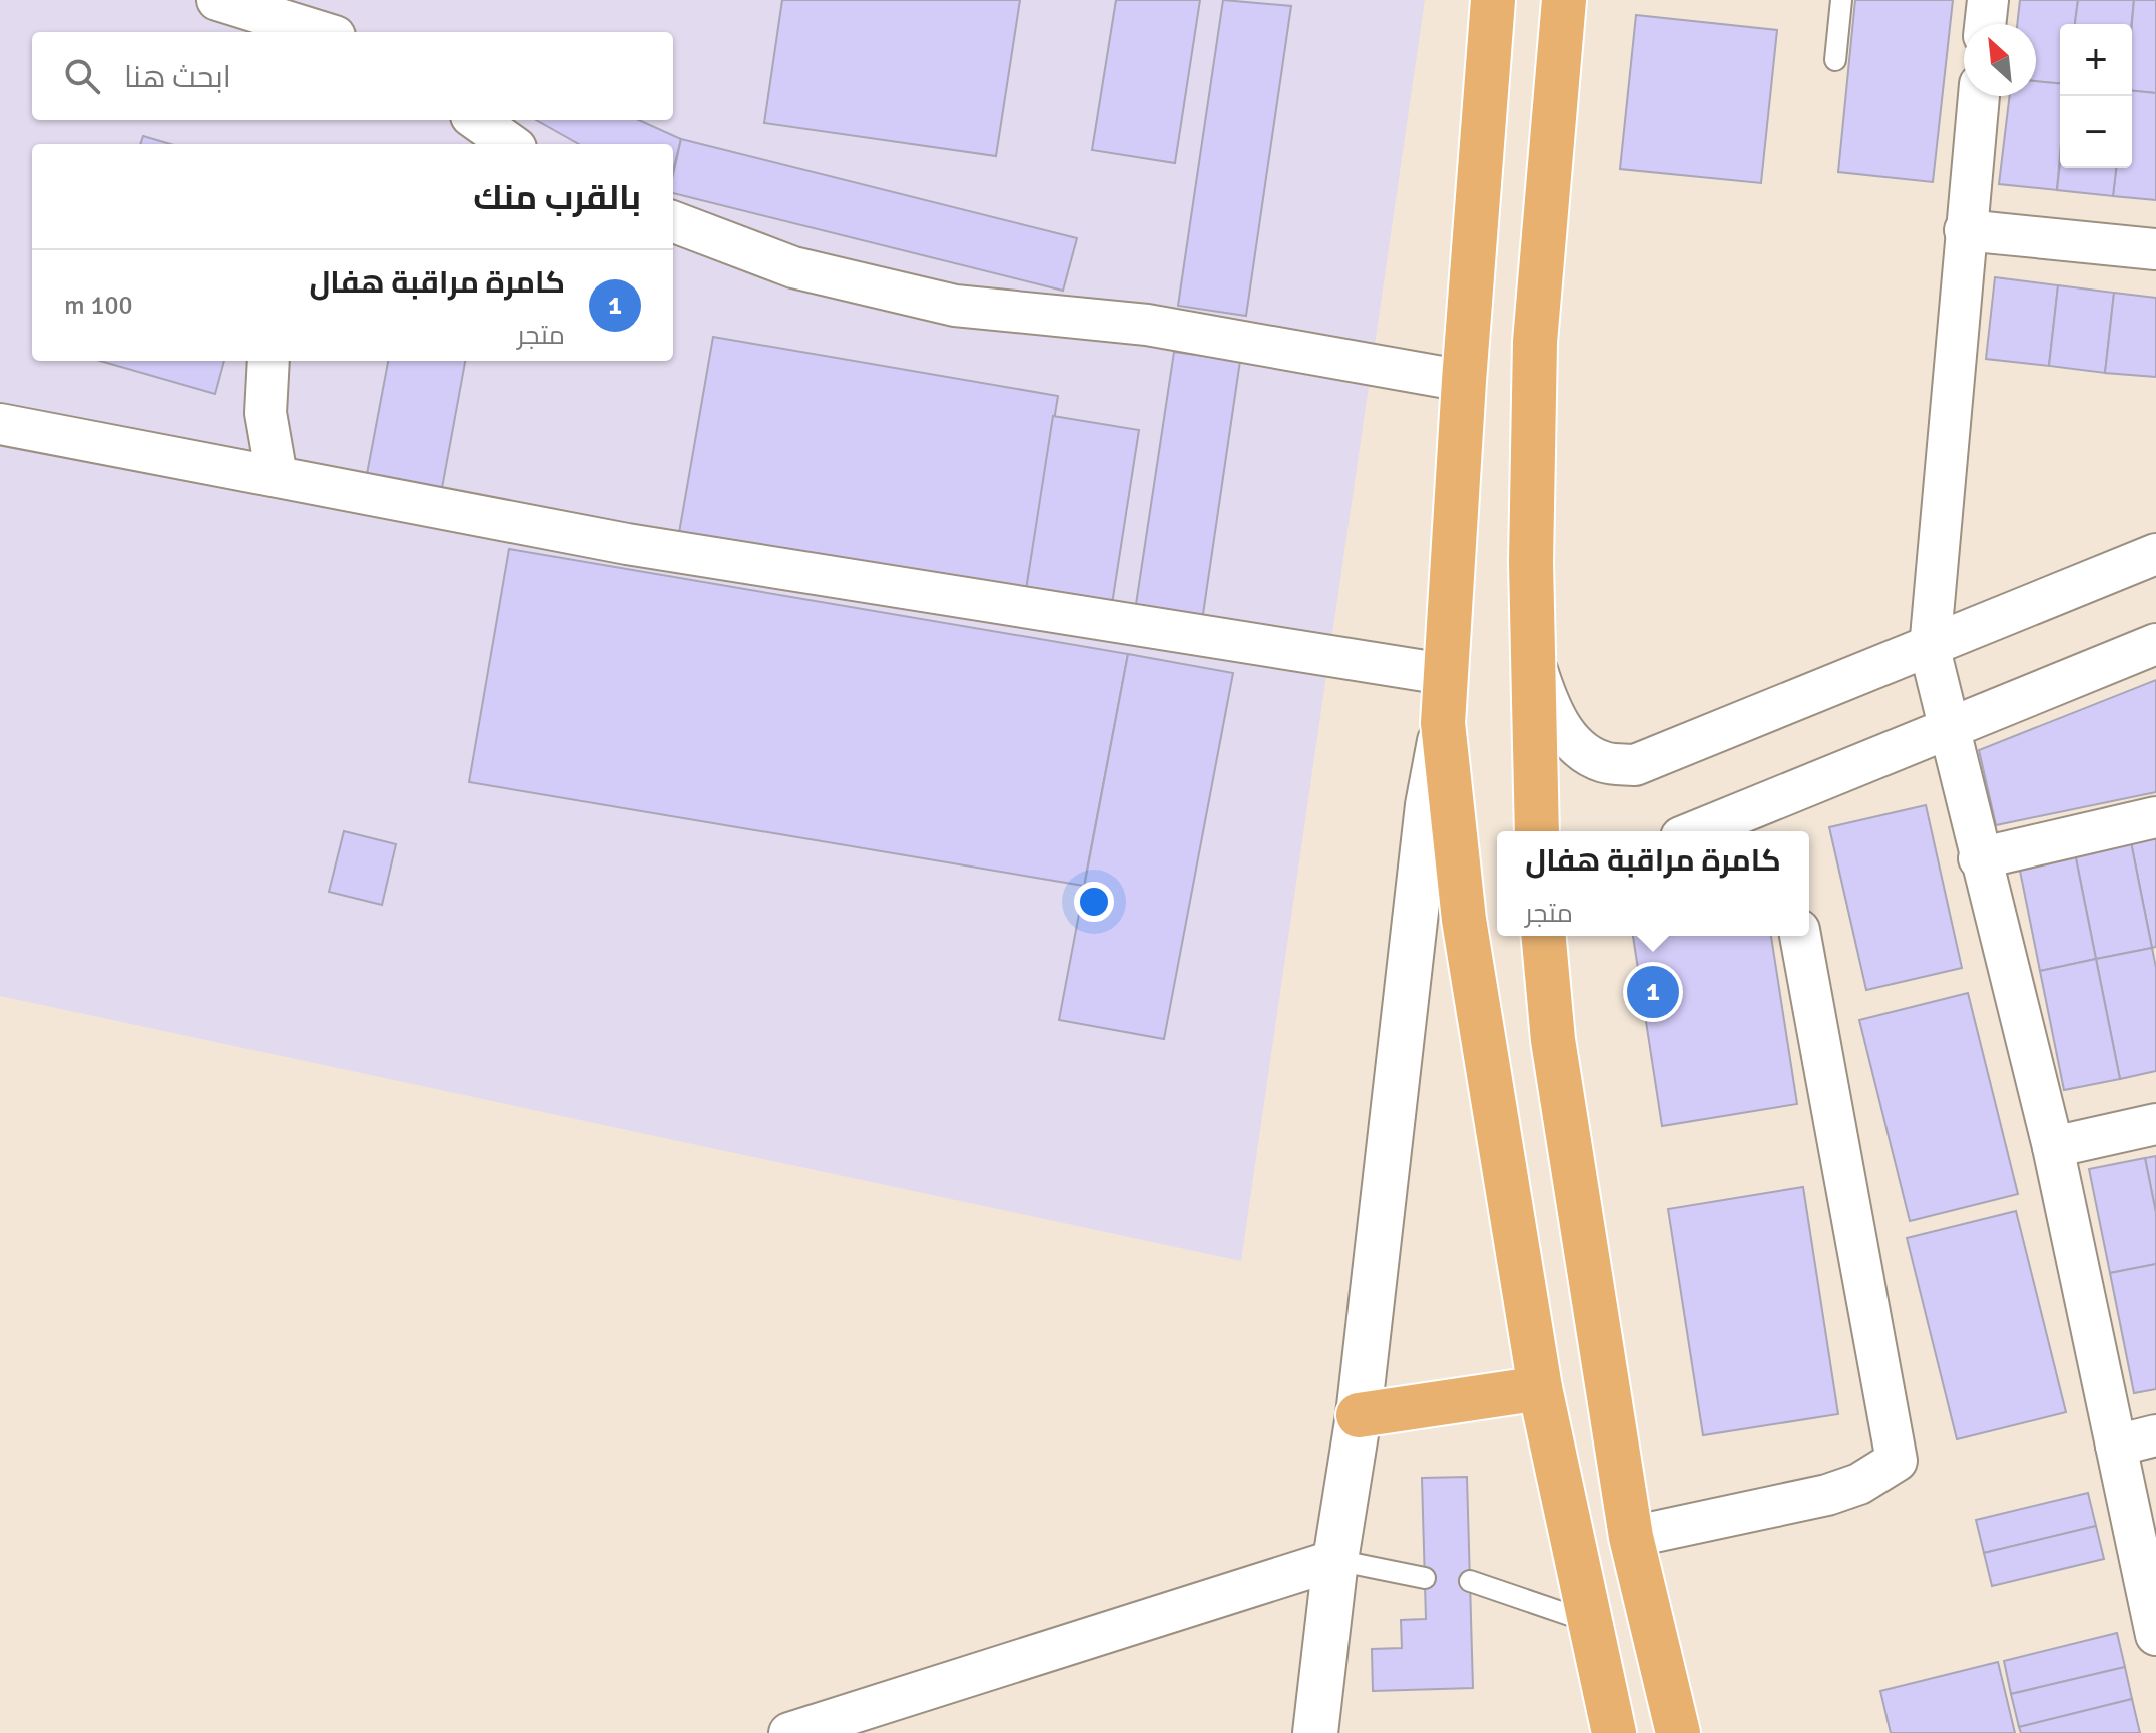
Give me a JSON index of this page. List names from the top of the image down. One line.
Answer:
{"north":"top left","page":{"map_buttons":["+","−"],"search":"ابحث هنا","heading":"بالقرب منك","list":[{"mark":"1","name":"كامرة مراقبة هفال","note":"متجر","value":"100 m"}],"popup":["كامرة مراقبة هفال","متجر"],"pins":"1"}}
